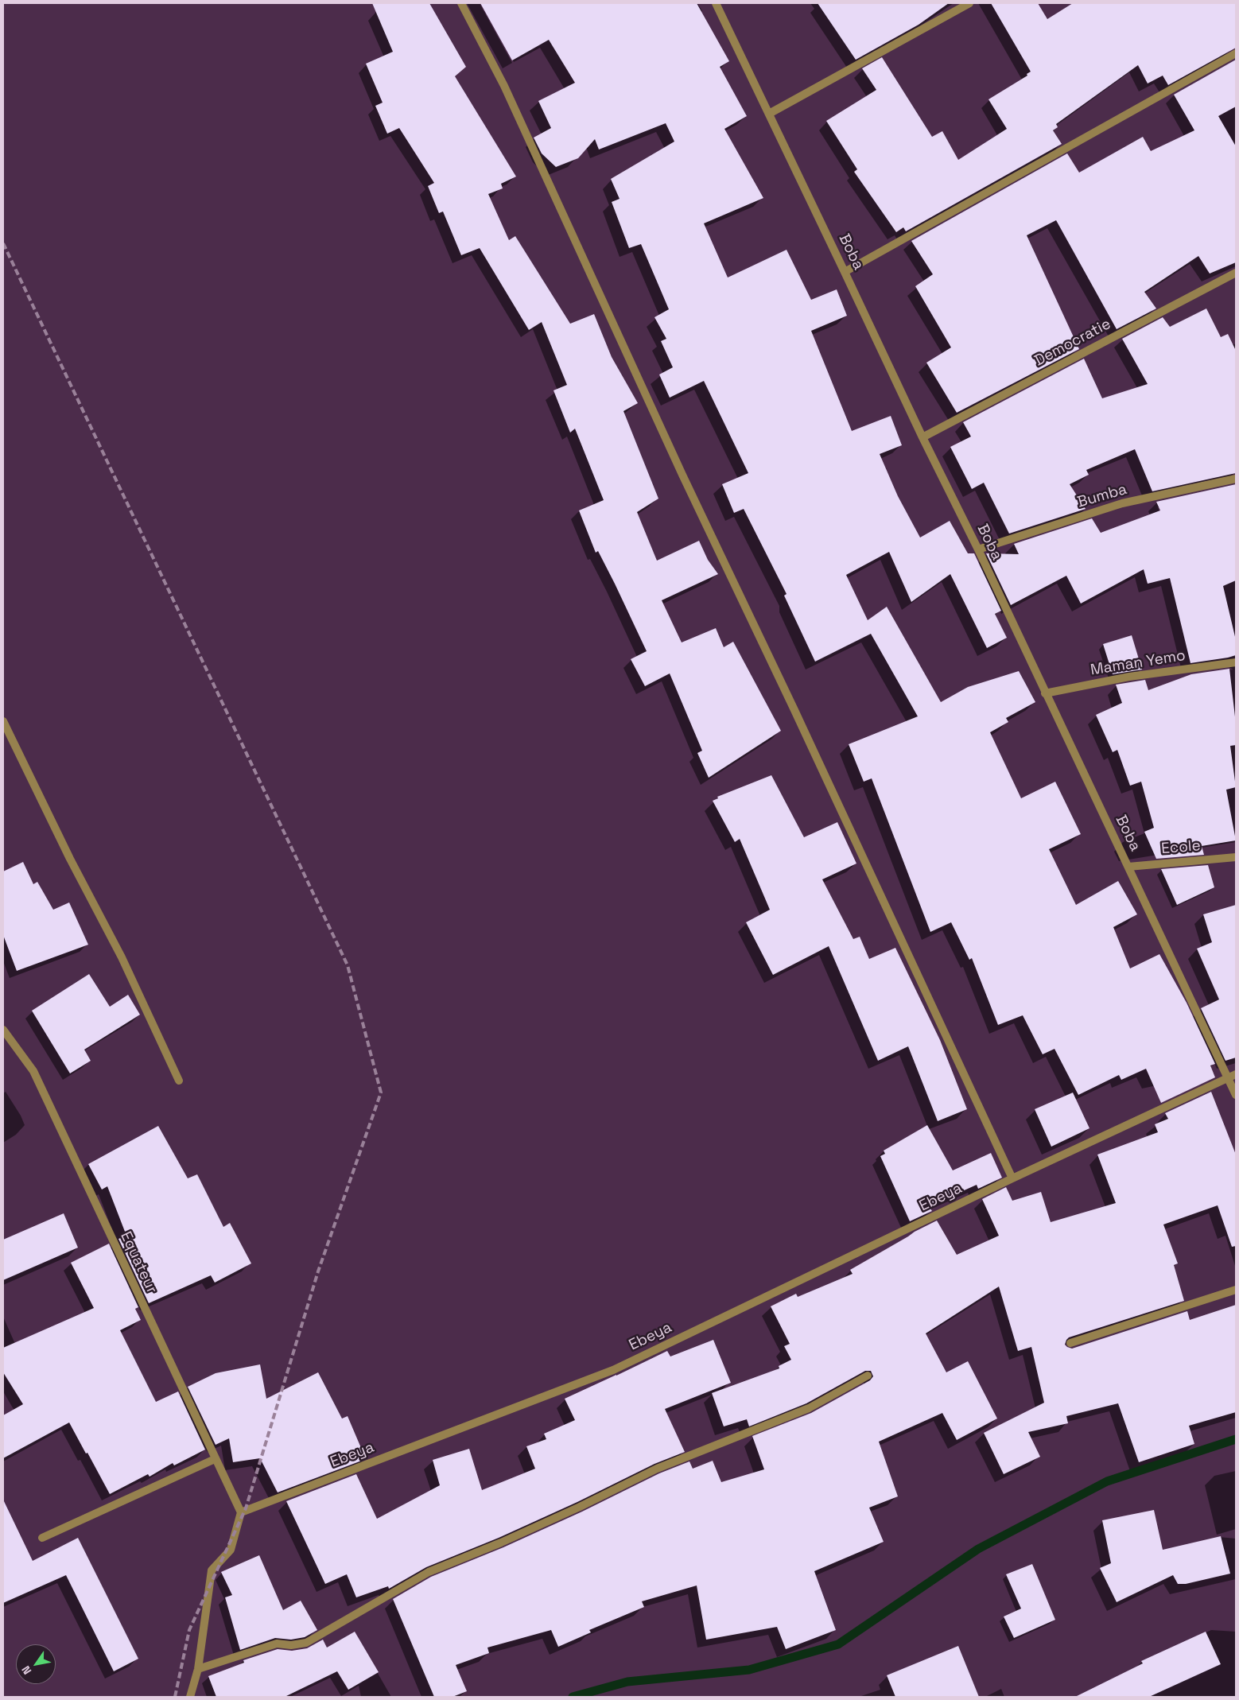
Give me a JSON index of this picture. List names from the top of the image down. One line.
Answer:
{"streets":{"street":["Boba","Democratie","Bumba","Maman Yemo","Ecole","Ebeya","Equateur"]},"crossings":[["Boba","Democratie"],["Boba","Bumba"],["Boba","Maman Yemo"],["Boba","Ecole"],["Boba","Ebeya"],["Ebeya","Equateur"]],"north":"bottom left"}
